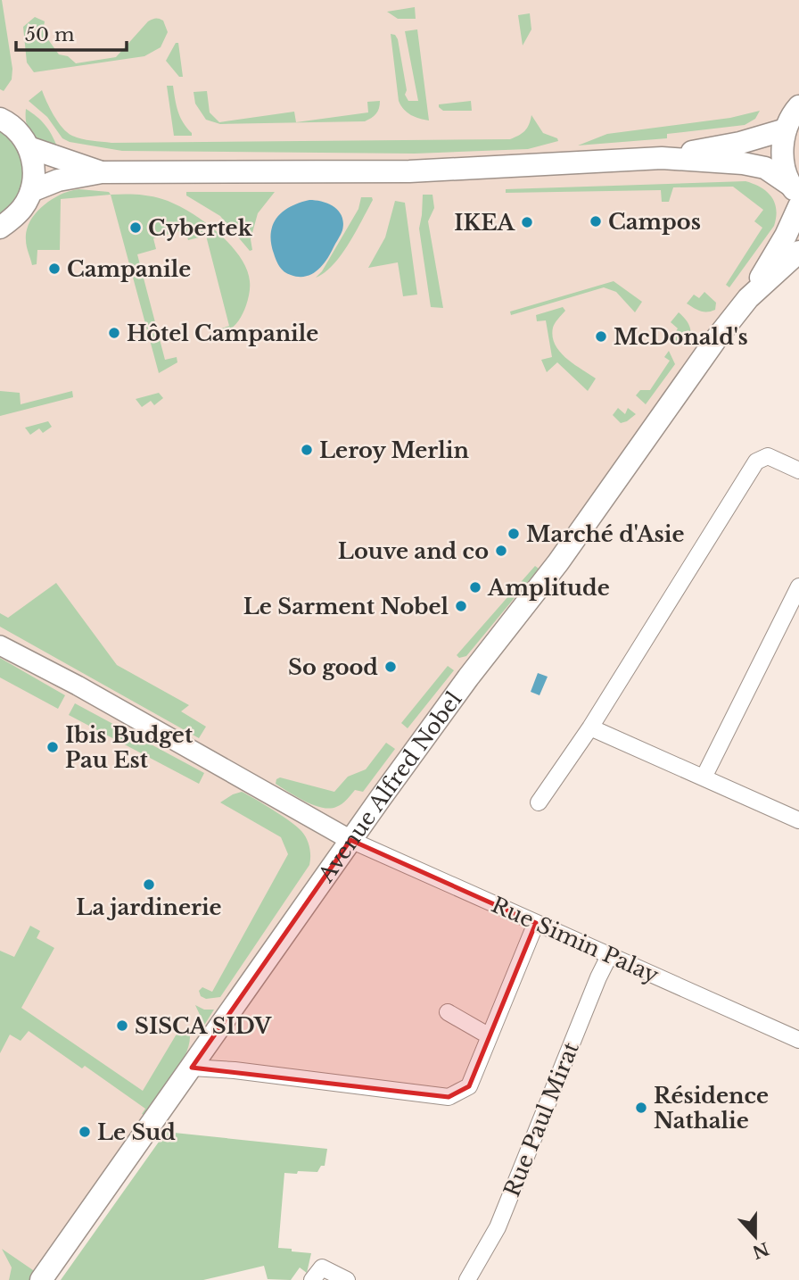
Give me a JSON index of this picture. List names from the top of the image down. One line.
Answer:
{"streets":{"main road":["Avenue Alfred Nobel"],"street":["Rue Simin Palay","Rue Paul Mirat"]},"crossings":[["Avenue Alfred Nobel","Rue Simin Palay"],["Rue Simin Palay","Rue Paul Mirat"]],"places":["Campos","IKEA","Cybertek","Campanile","Hôtel Campanile","McDonald's","Leroy Merlin","Marché d'Asie","Louve and co","Amplitude","Le Sarment Nobel","So good","Ibis Budget Pau Est","La jardinerie","SISCA SIDV","Résidence Nathalie","Le Sud"],"scale_bar":"50 m","north":"bottom"}
